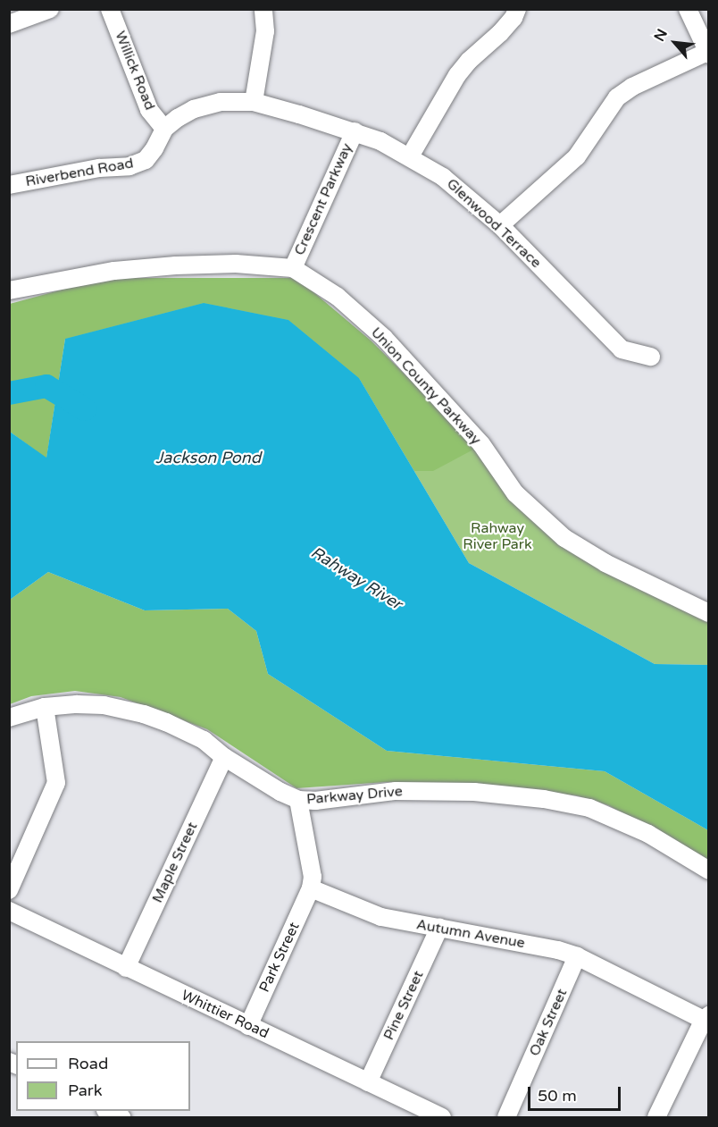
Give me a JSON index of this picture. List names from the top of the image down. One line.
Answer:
{"streets":{"street":["Willick Road","Riverbend Road","Crescent Parkway","Glenwood Terrace","Union County Parkway","Parkway Drive","Maple Street","Autumn Avenue","Park Street","Pine Street","Whittier Road","Oak Street"]},"crossings":[["Willick Road","Riverbend Road"],["Riverbend Road","Glenwood Terrace"],["Crescent Parkway","Glenwood Terrace"],["Crescent Parkway","Union County Parkway"],["Parkway Drive","Maple Street"],["Maple Street","Whittier Road"],["Autumn Avenue","Park Street"],["Autumn Avenue","Pine Street"],["Autumn Avenue","Oak Street"],["Park Street","Whittier Road"],["Pine Street","Whittier Road"]],"water":["Jackson Pond","Rahway River"],"parks":["Rahway River Park"],"legend":["Road","Park"],"scale_bar":"50 m","north":"top left"}
